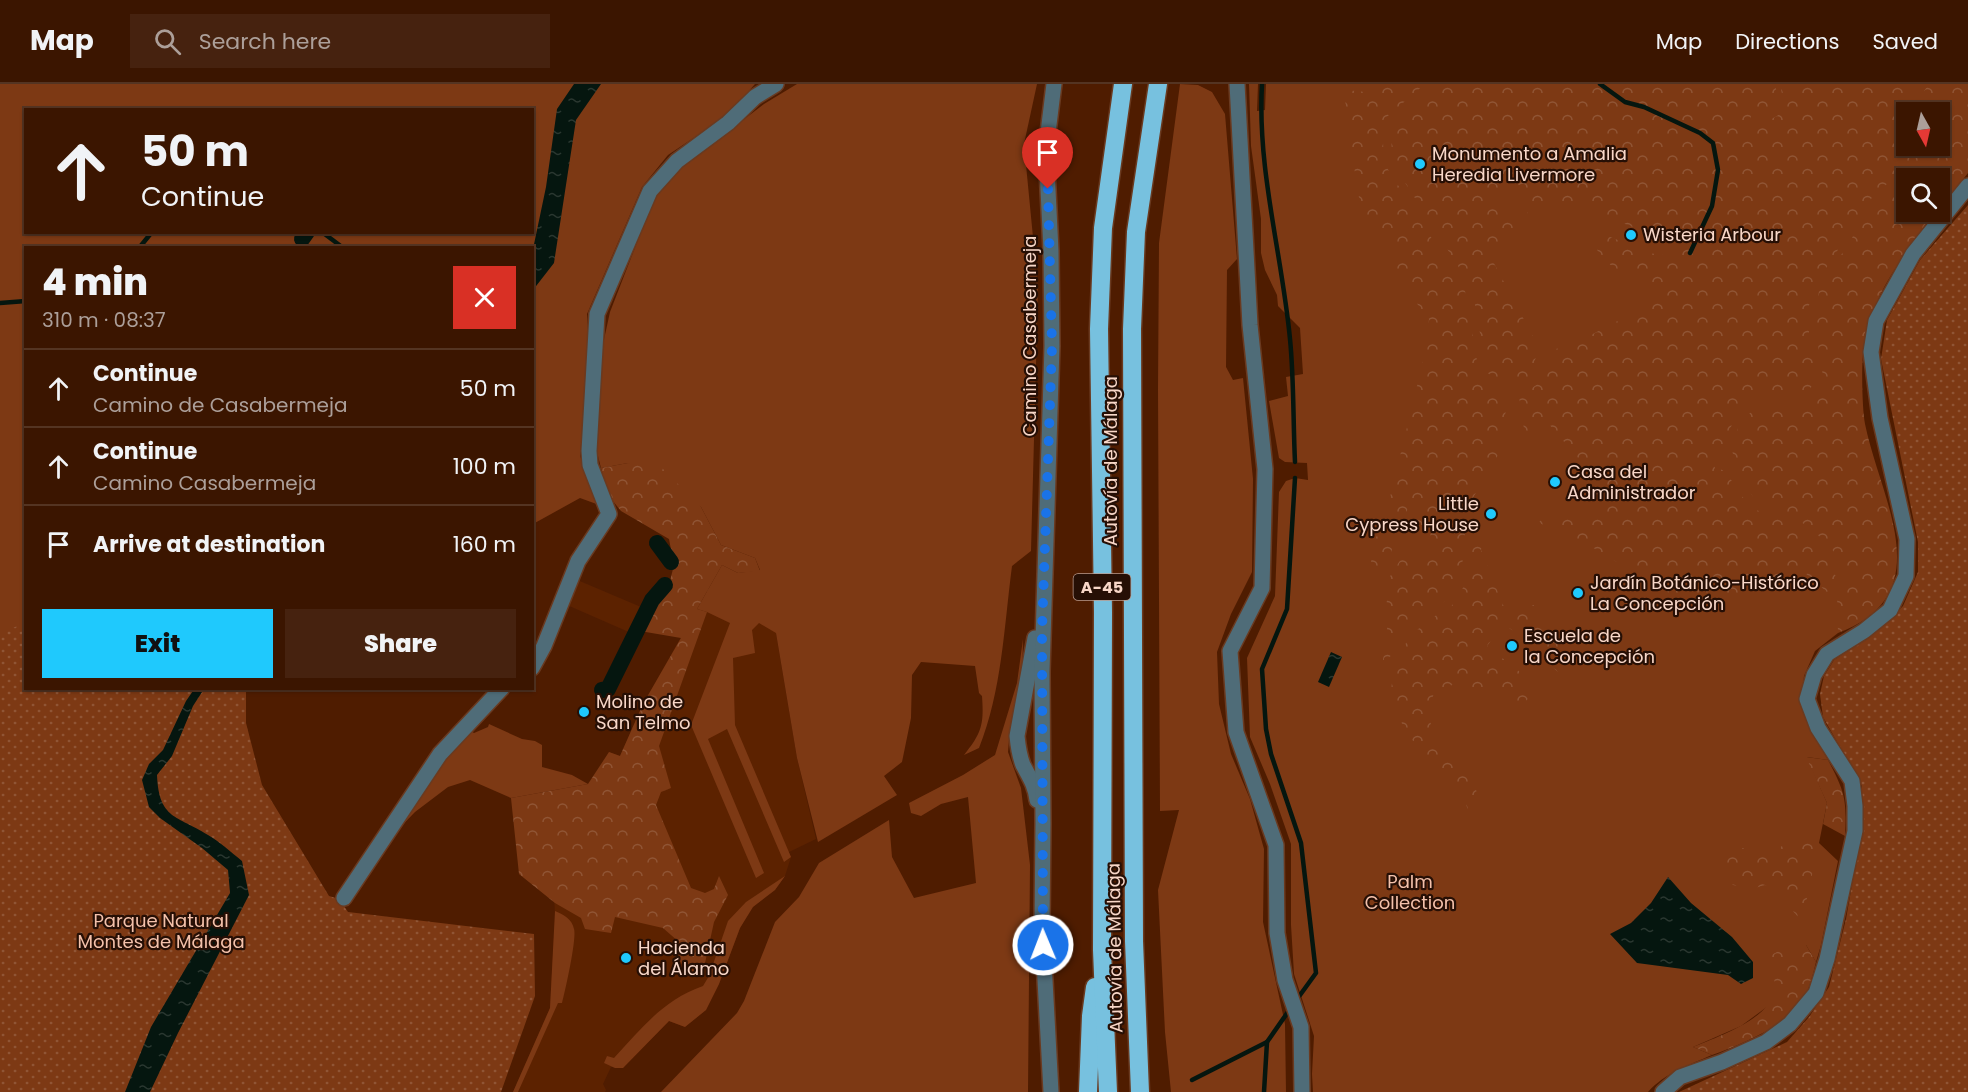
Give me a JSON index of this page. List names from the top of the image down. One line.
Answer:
{"streets":{"highway":["Autovía de Málaga","A-45"],"street":["Camino Casabermeja"]},"parks":["Palm Collection","Parque Natural Montes de Málaga"],"places":["Monumento a Amalia Heredia Livermore","Wisteria Arbour","Casa del Administrador","Little Cypress House","Jardín Botánico-Histórico La Concepción","Escuela de la Concepción","Molino de San Telmo","Hacienda del Álamo"],"north":"bottom","page":{"header":"Map","search":"Search here","nav":["Map","Directions","Saved"],"turn":["50 m","Continue"],"heading":["4 min","310 m · 08:37"],"list":[{"name":"Continue","note":"Camino de Casabermeja","value":"50 m"},{"name":"Continue","note":"Camino Casabermeja","value":"100 m"},{"name":"Arrive at destination","value":"160 m"}],"buttons":["Exit","Share"]}}
